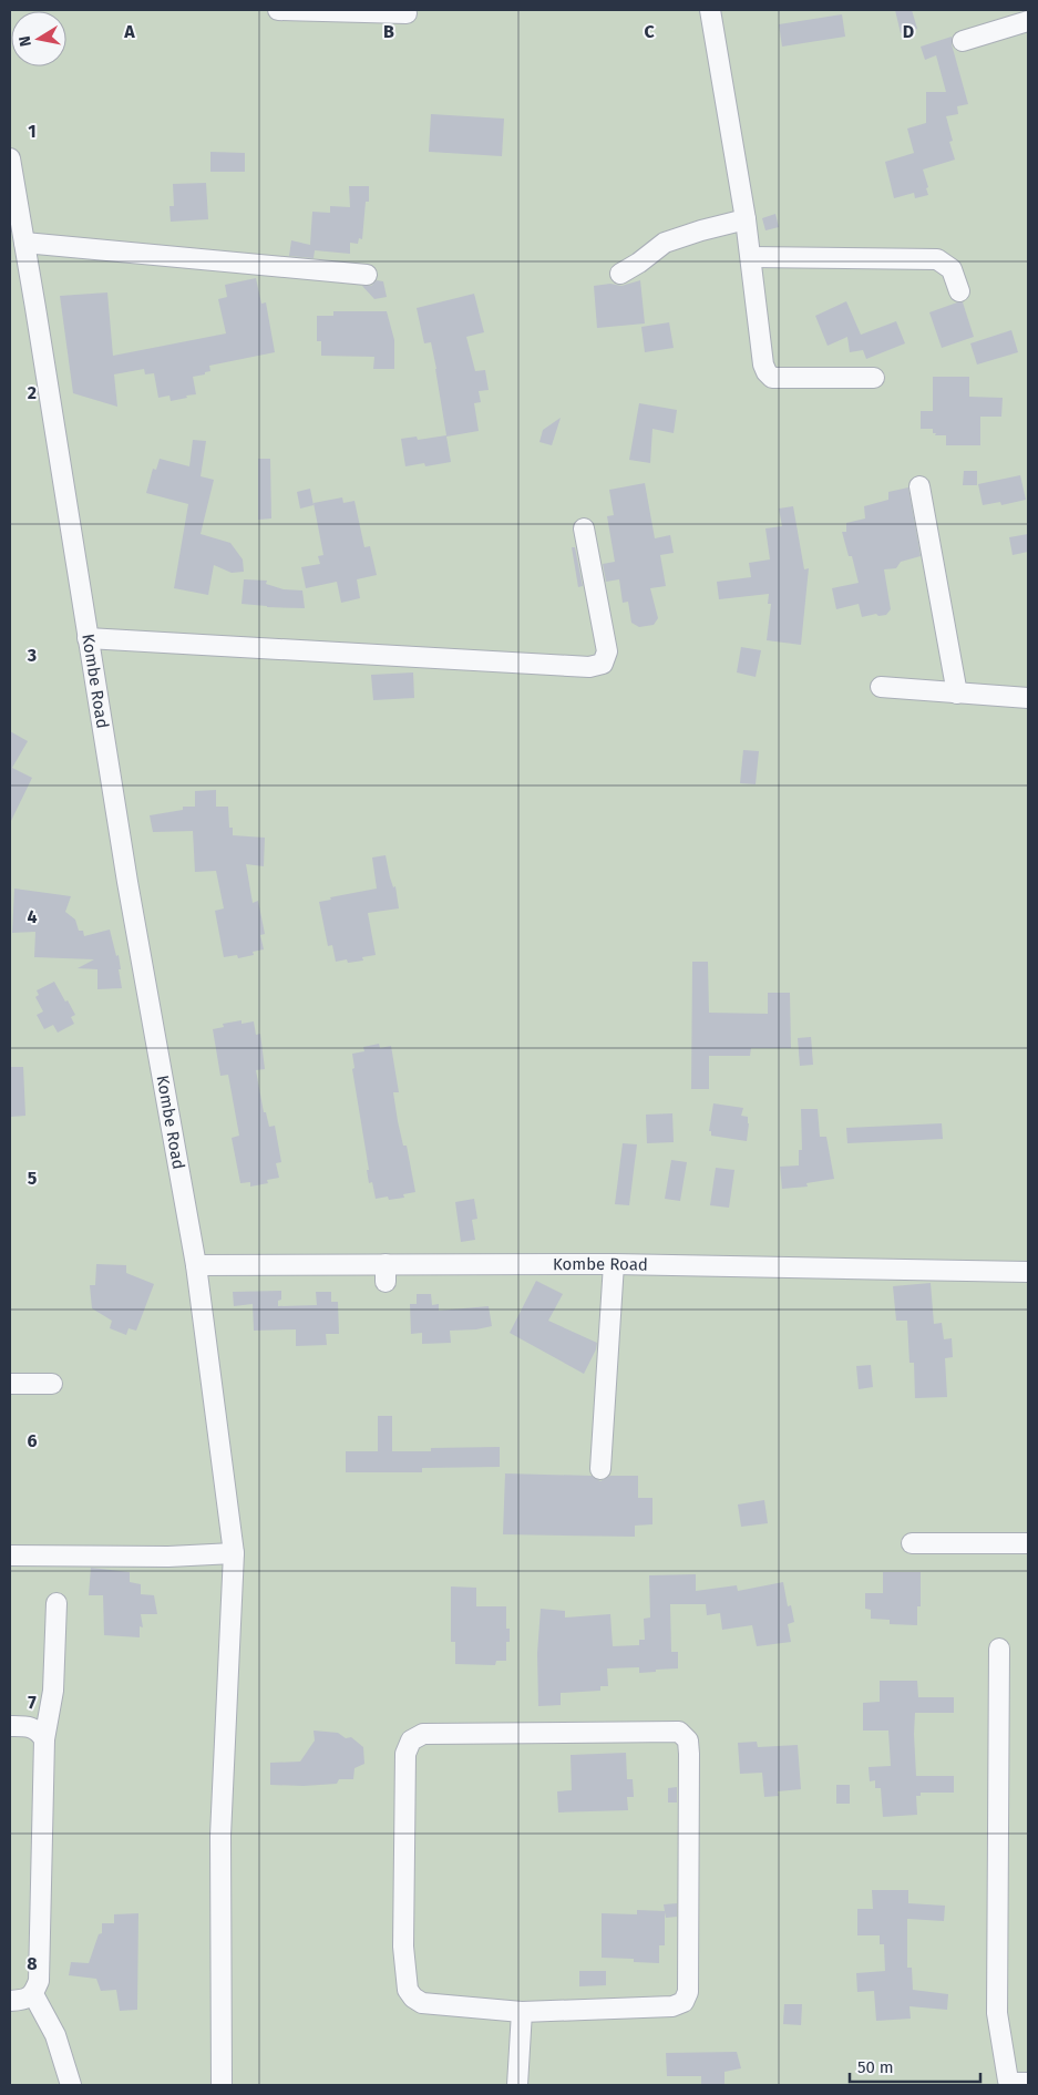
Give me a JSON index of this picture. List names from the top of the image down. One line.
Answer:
{"streets":{"street":["Kombe Road"]},"scale_bar":"50 m","north":"left","grid":{"columns":["A","B","C","D"],"rows":["1","2","3","4","5","6","7","8"]}}
